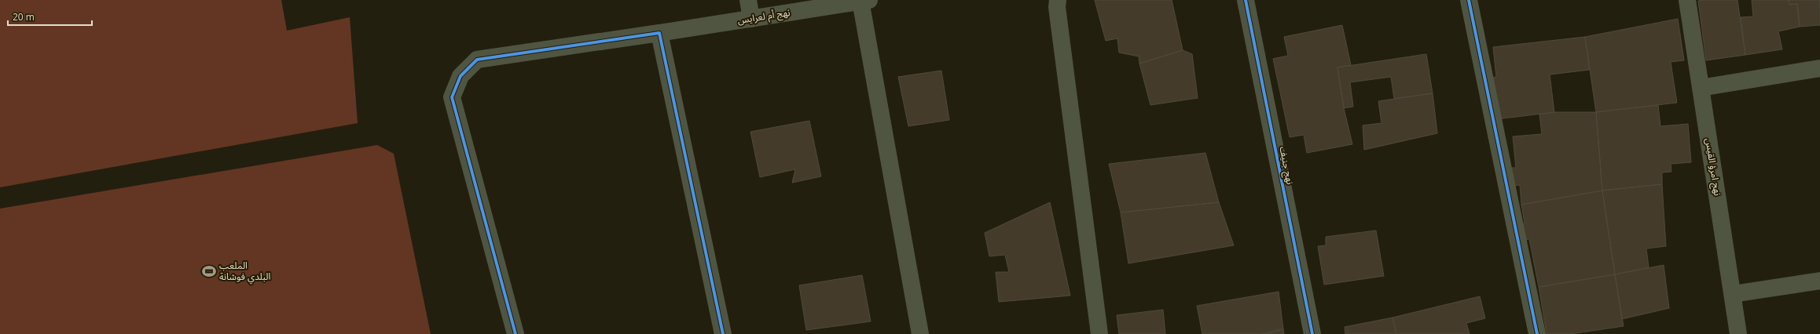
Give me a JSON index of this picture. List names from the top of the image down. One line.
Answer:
{"streets":{"street":["نهج أم لعرايس","نهج جنيف","نهج امرؤ القيس"]},"places":{"sports":["الملعب البلدي فوشانة"]},"scale_bar":"20 m"}
